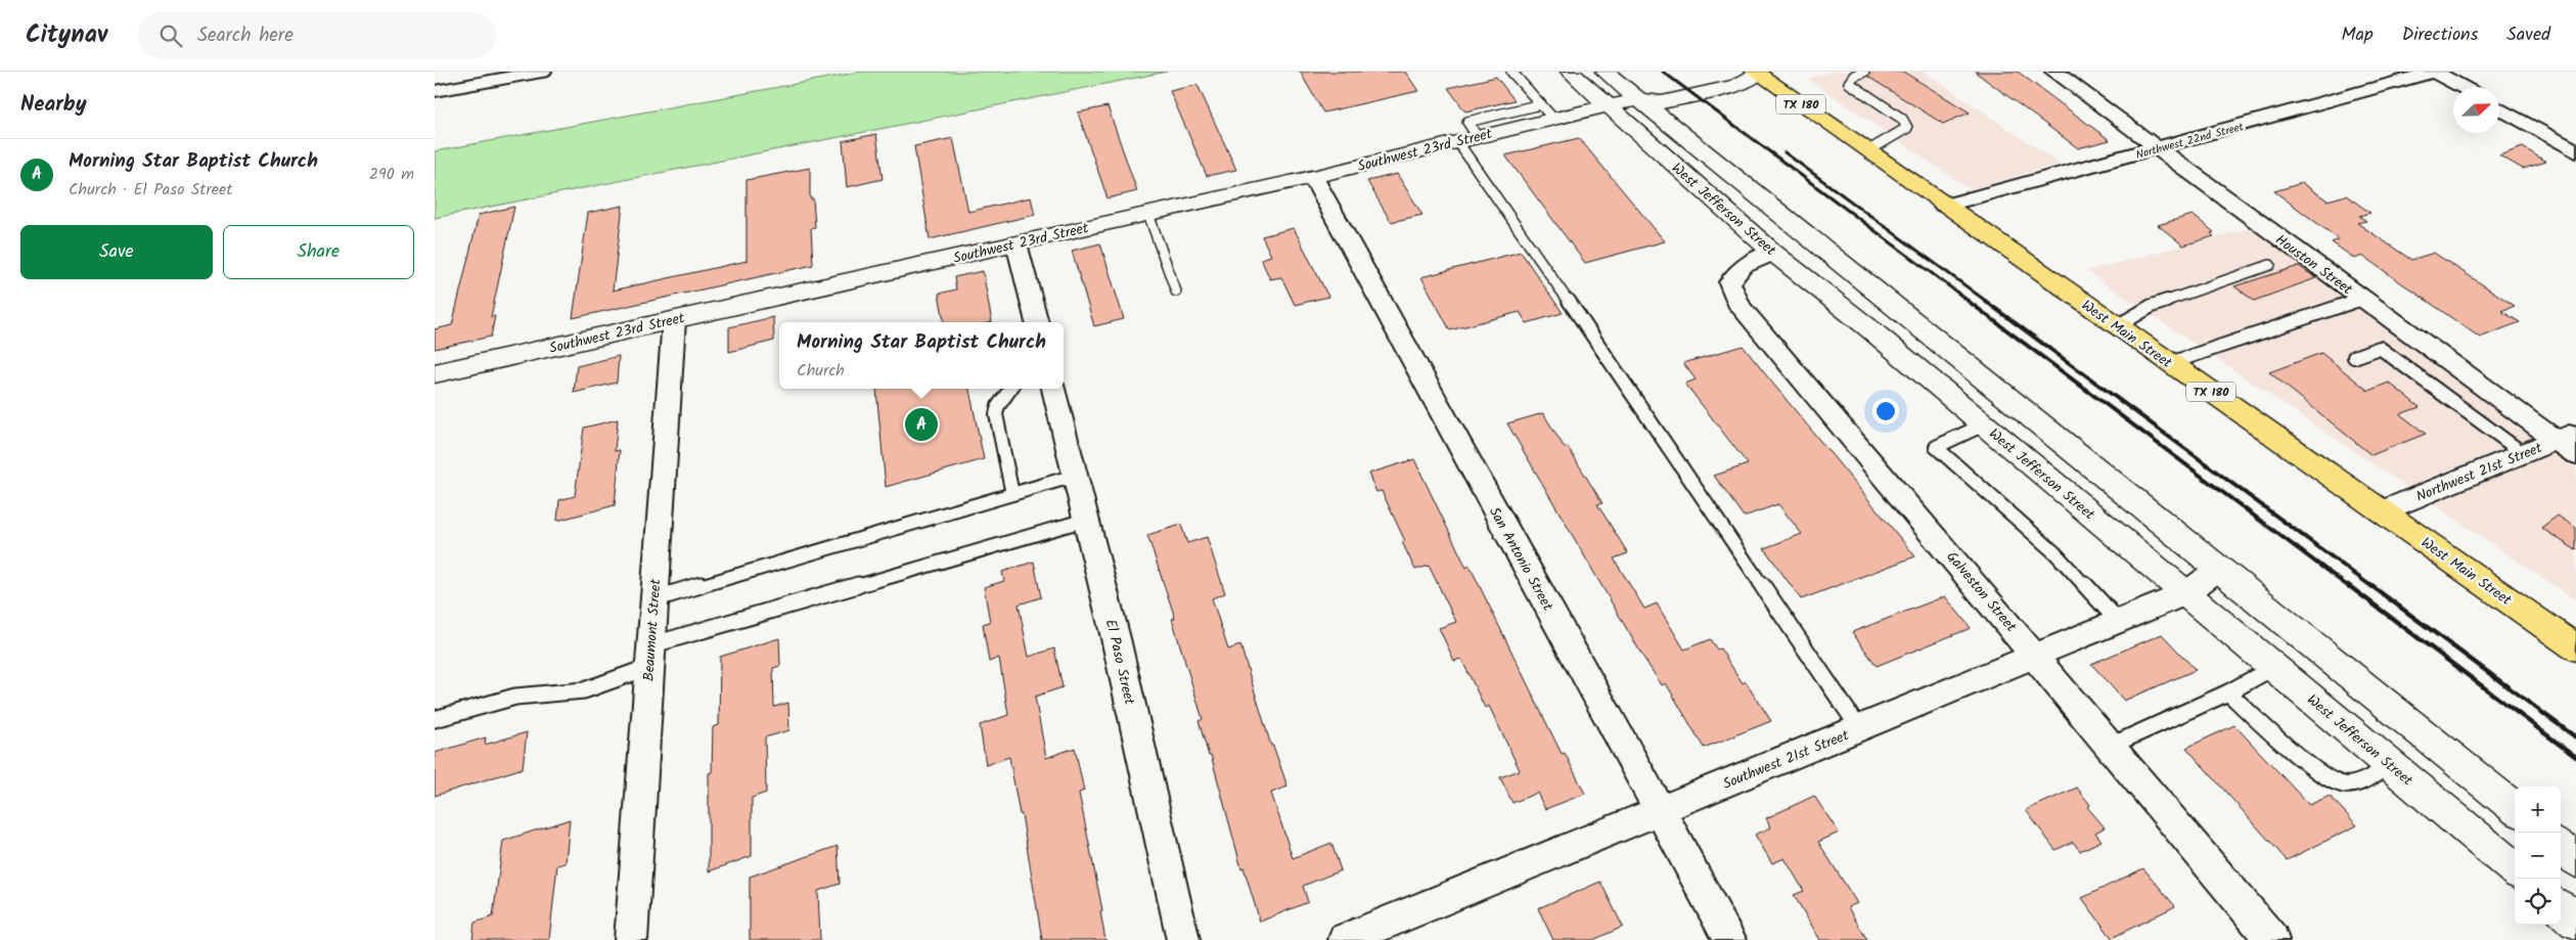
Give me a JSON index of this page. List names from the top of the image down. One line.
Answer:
{"streets":{"main road":["TX 180","Southwest 23rd Street","West Jefferson Street","West Main Street"],"street":["Northwest 22nd Street","Houston Street","Northwest 21st Street","San Antonio Street","Galveston Street","Beaumont Street","El Paso Street","Southwest 21st Street"]},"crossings":[["Northwest 22nd Street","Houston Street"],["Northwest 22nd Street","West Main Street"],["Southwest 23rd Street","West Jefferson Street"],["Southwest 23rd Street","West Main Street"],["Southwest 23rd Street","San Antonio Street"],["Southwest 23rd Street","Beaumont Street"],["West Jefferson Street","Galveston Street"],["West Jefferson Street","Southwest 21st Street"],["Houston Street","Northwest 21st Street"],["West Main Street","Northwest 21st Street"],["San Antonio Street","Southwest 21st Street"],["Galveston Street","Southwest 21st Street"]],"north":"top right","page":{"header":"Citynav","search":"Search here","nav":["Map","Directions","Saved"],"heading":"Nearby","list":[{"mark":"A","name":"Morning Star Baptist Church","note":"Church · El Paso Street","value":"290 m"}],"buttons":["Save","Share"],"popup":["Morning Star Baptist Church","Church"],"pins":"A","map_buttons":["+","−"]}}
